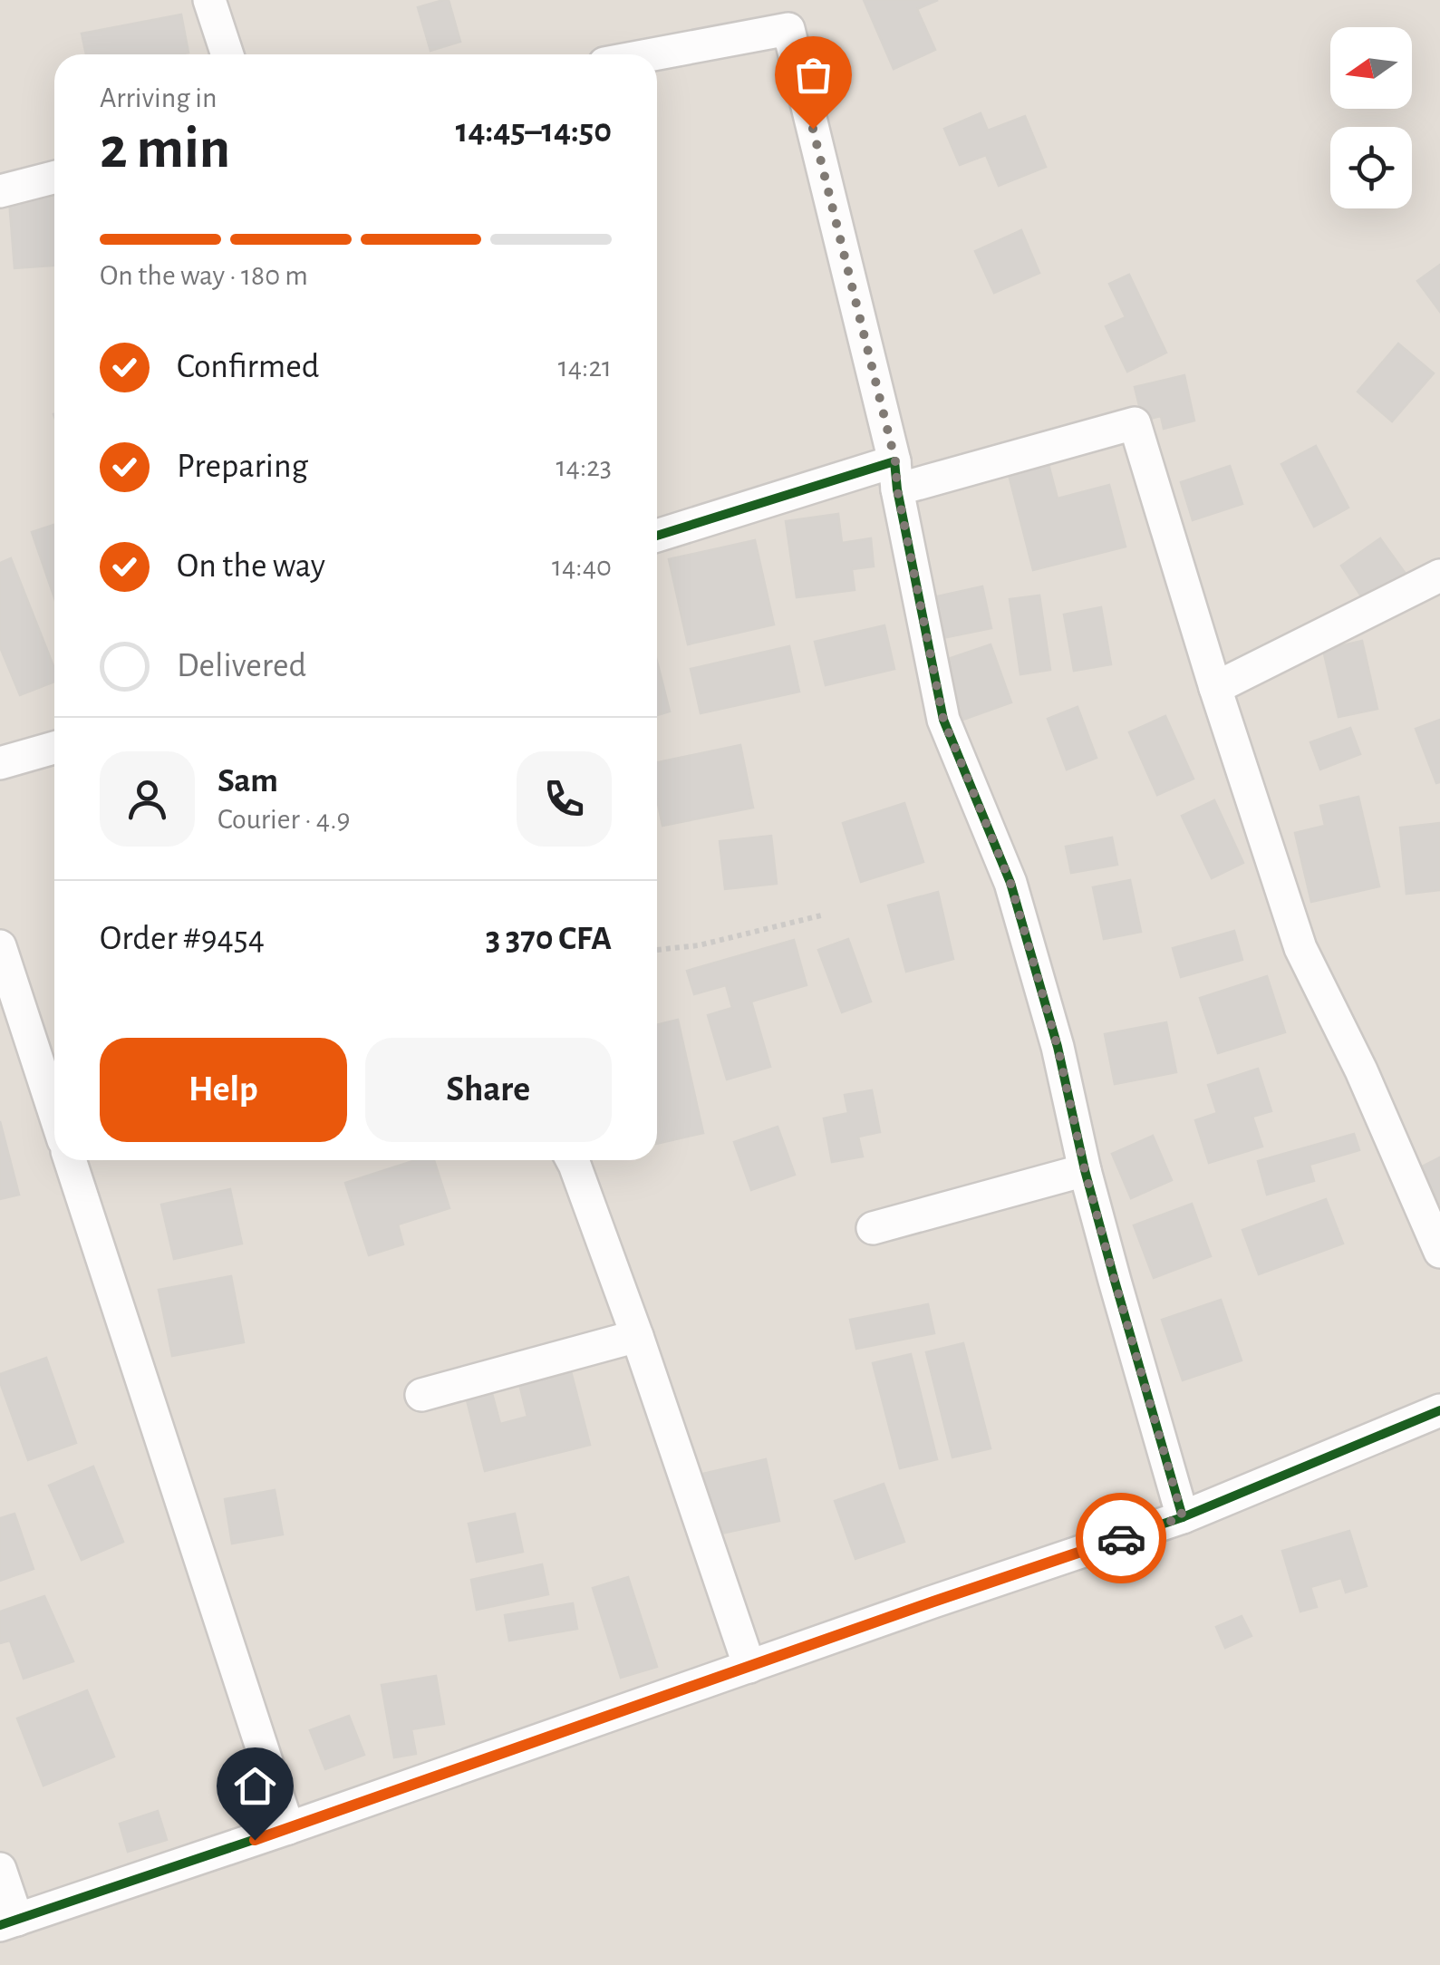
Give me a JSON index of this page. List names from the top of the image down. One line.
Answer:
{"north":"left","page":{"heading":["2 min","Arriving in","14:45–14:50"],"panel":["Sam","Courier · 4.9","Order #9454","3 370 CFA"],"bar":"On the way · 180 m","list":[["Confirmed","14:21"],["Preparing","14:23"],["On the way","14:40"],"Delivered"],"buttons":["Help","Share"]}}
